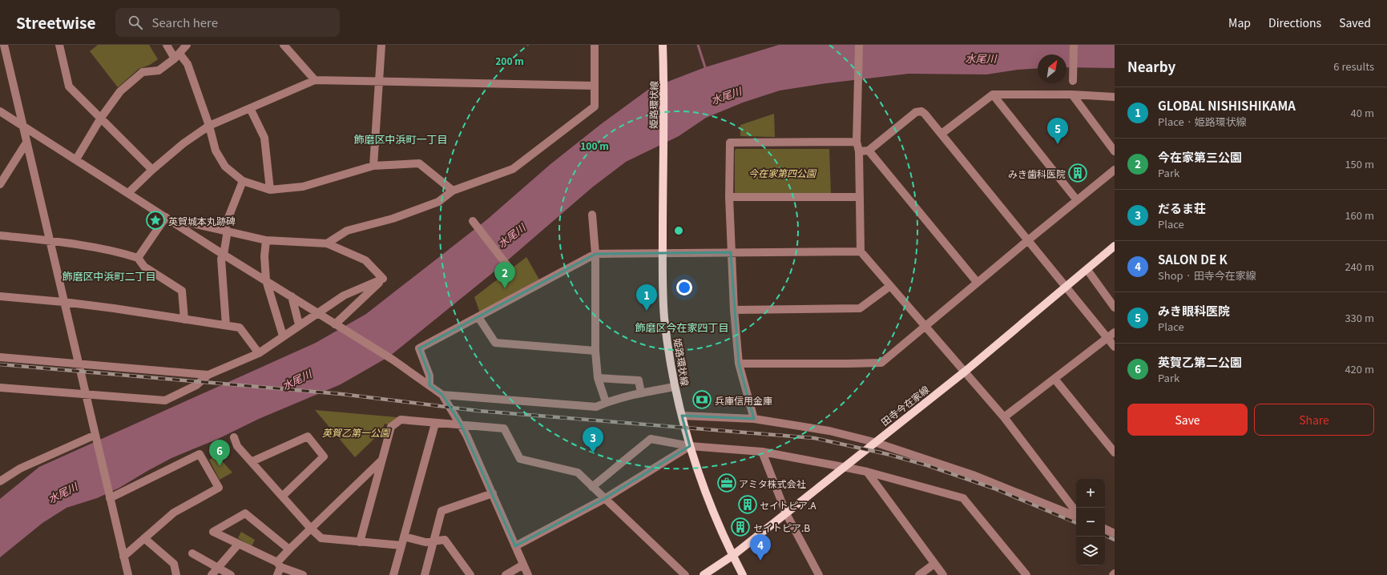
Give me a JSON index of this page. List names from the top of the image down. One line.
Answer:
{"streets":{"main road":["姫路環状線","田寺今在家線"]},"crossings":[["姫路環状線","田寺今在家線"]],"districts":["飾磨区中浜町一丁目","飾磨区中浜町二丁目","飾磨区今在家四丁目"],"water":["水尾川"],"parks":["今在家第四公園","英賀乙第一公園"],"places":{"building":["みき歯科医院","セイトピア.A","セイトピア.B"],"place":["英賀城本丸跡碑"],"bank":["兵庫信用金庫"],"office":["アミタ株式会社"]},"north":"top right","page":{"header":"Streetwise","search":"Search here","nav":["Map","Directions","Saved"],"heading":["Nearby","6 results"],"list":[{"mark":"1","name":"GLOBAL NISHISHIKAMA","note":"Place · 姫路環状線","value":"40 m"},{"mark":"2","name":"今在家第三公園","note":"Park","value":"150 m"},{"mark":"3","name":"だるま荘","note":"Place","value":"160 m"},{"mark":"4","name":"SALON DE K","note":"Shop · 田寺今在家線","value":"240 m"},{"mark":"5","name":"みき眼科医院","note":"Place","value":"330 m"},{"mark":"6","name":"英賀乙第二公園","note":"Park","value":"420 m"}],"pins":["5","2","1","3","6","4"],"buttons":["Save","Share"],"map_buttons":["+","−"]},"rings":["200 m","100 m"]}
